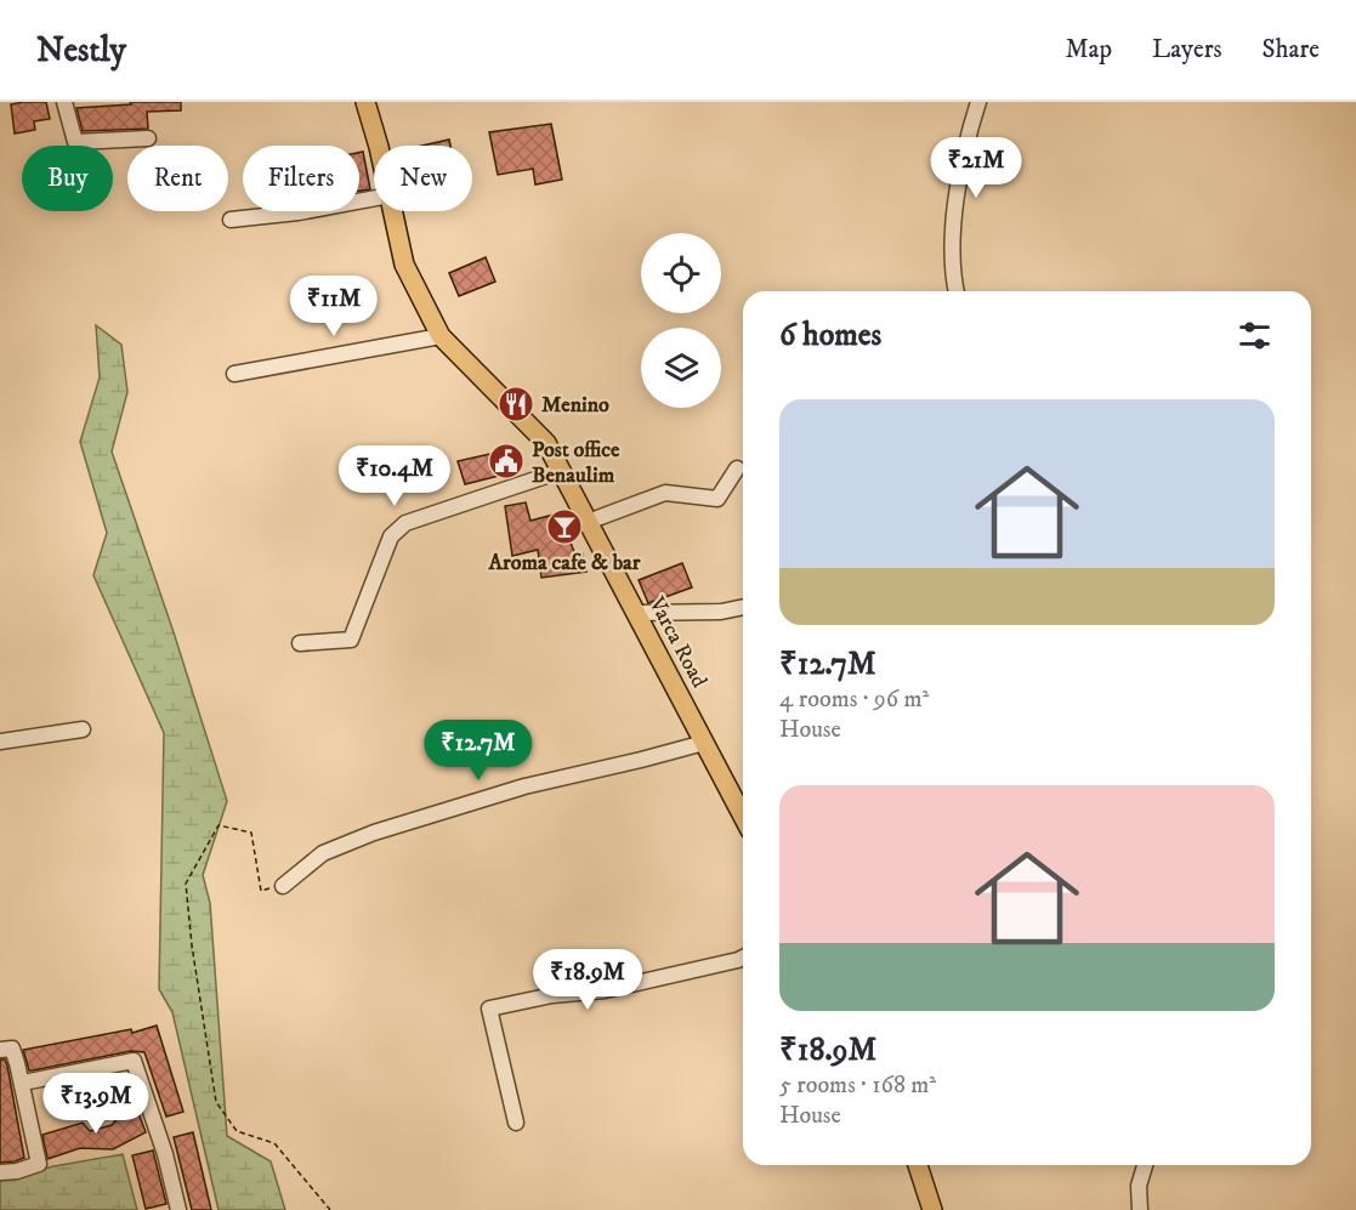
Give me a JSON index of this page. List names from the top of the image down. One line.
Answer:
{"streets":{"main road":["Varca Road"]},"places":{"restaurant":["Menino"],"public building":["Post office Benaulim"],"bar":["Aroma cafe & bar"]},"page":{"header":"Nestly","nav":["Map","Layers","Share"],"price":["₹21M","₹11M","₹10.4M","₹12.7M","₹18.9M","₹13.9M"],"chip":["Buy","Rent","Filters","New"],"heading":"6 homes","list":[{"name":"₹12.7M","note":"4 rooms · 96 m² · House"},{"name":"₹18.9M","note":"5 rooms · 168 m² · House"}]}}
